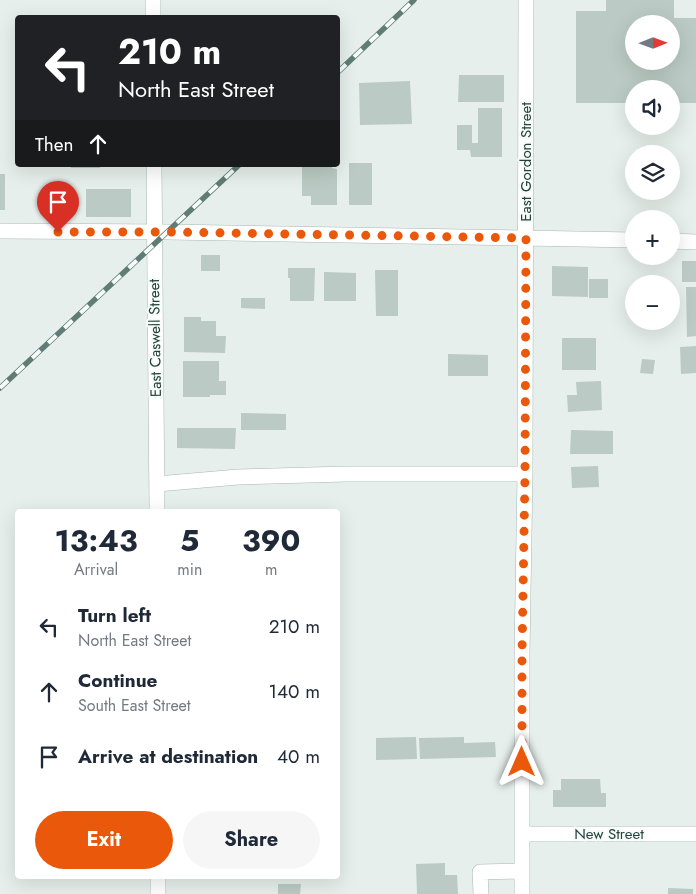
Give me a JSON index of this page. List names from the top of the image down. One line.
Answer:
{"streets":{"street":["East Gordon Street","East Caswell Street","New Street"]},"crossings":[["East Gordon Street","New Street"]],"north":"right","page":{"map_buttons":["+","−"],"turn":["210 m","North East Street"],"then":"Then","eta":["13:43","Arrival","5","min","390","m"],"list":[{"name":"Turn left","note":"North East Street","value":"210 m"},{"name":"Continue","note":"South East Street","value":"140 m"},{"name":"Arrive at destination","value":"40 m"}],"buttons":["Exit","Share"]}}
